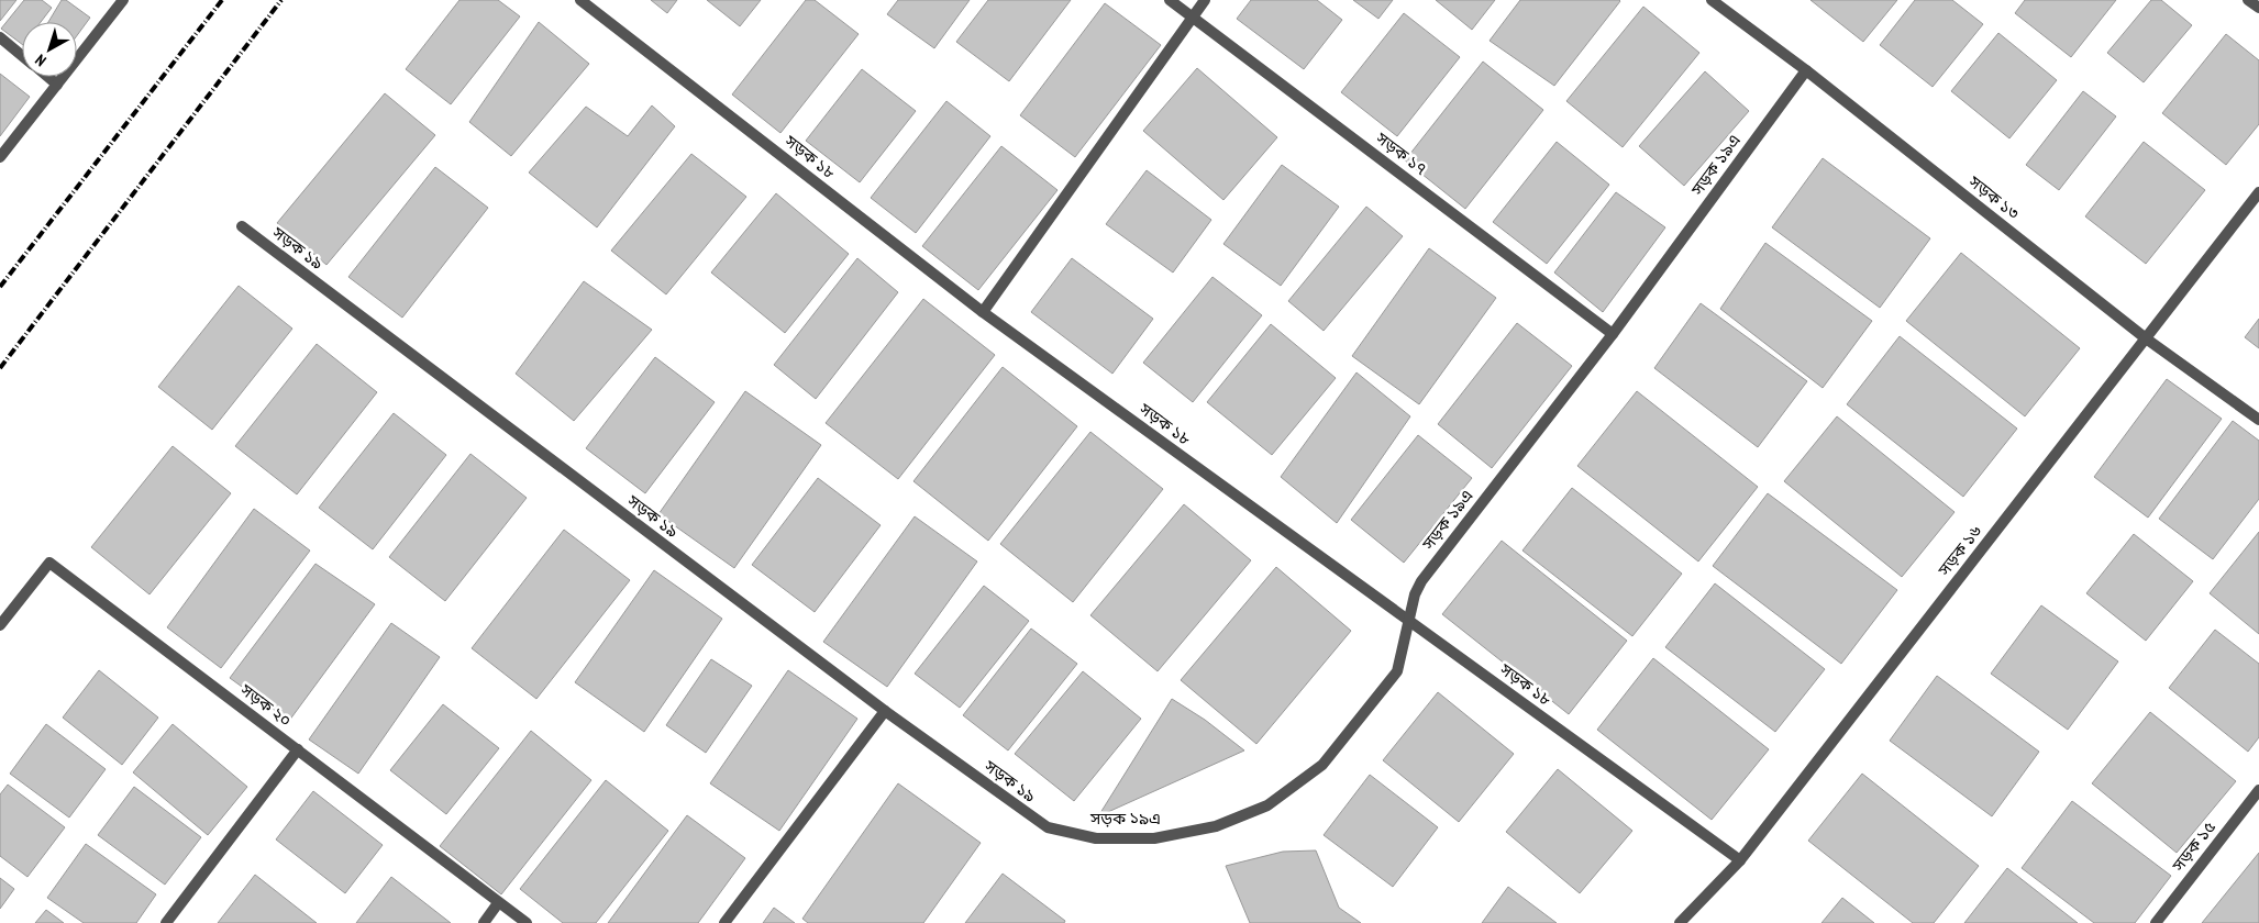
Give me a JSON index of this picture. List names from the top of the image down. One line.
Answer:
{"streets":{"street":["সড়ক ১৭","সড়ক ১৮","সড়ক ১৯এ","সড়ক ১৩","সড়ক ১৯","সড়ক ১৬","সড়ক ২০","সড়ক ১৫"]},"crossings":[["সড়ক ১৭","সড়ক ১৯এ"],["সড়ক ১৮","সড়ক ১৯এ"],["সড়ক ১৮","সড়ক ১৬"],["সড়ক ১৯এ","সড়ক ১৩"],["সড়ক ১৯এ","সড়ক ১৯"],["সড়ক ১৩","সড়ক ১৬"]],"north":"bottom left"}
